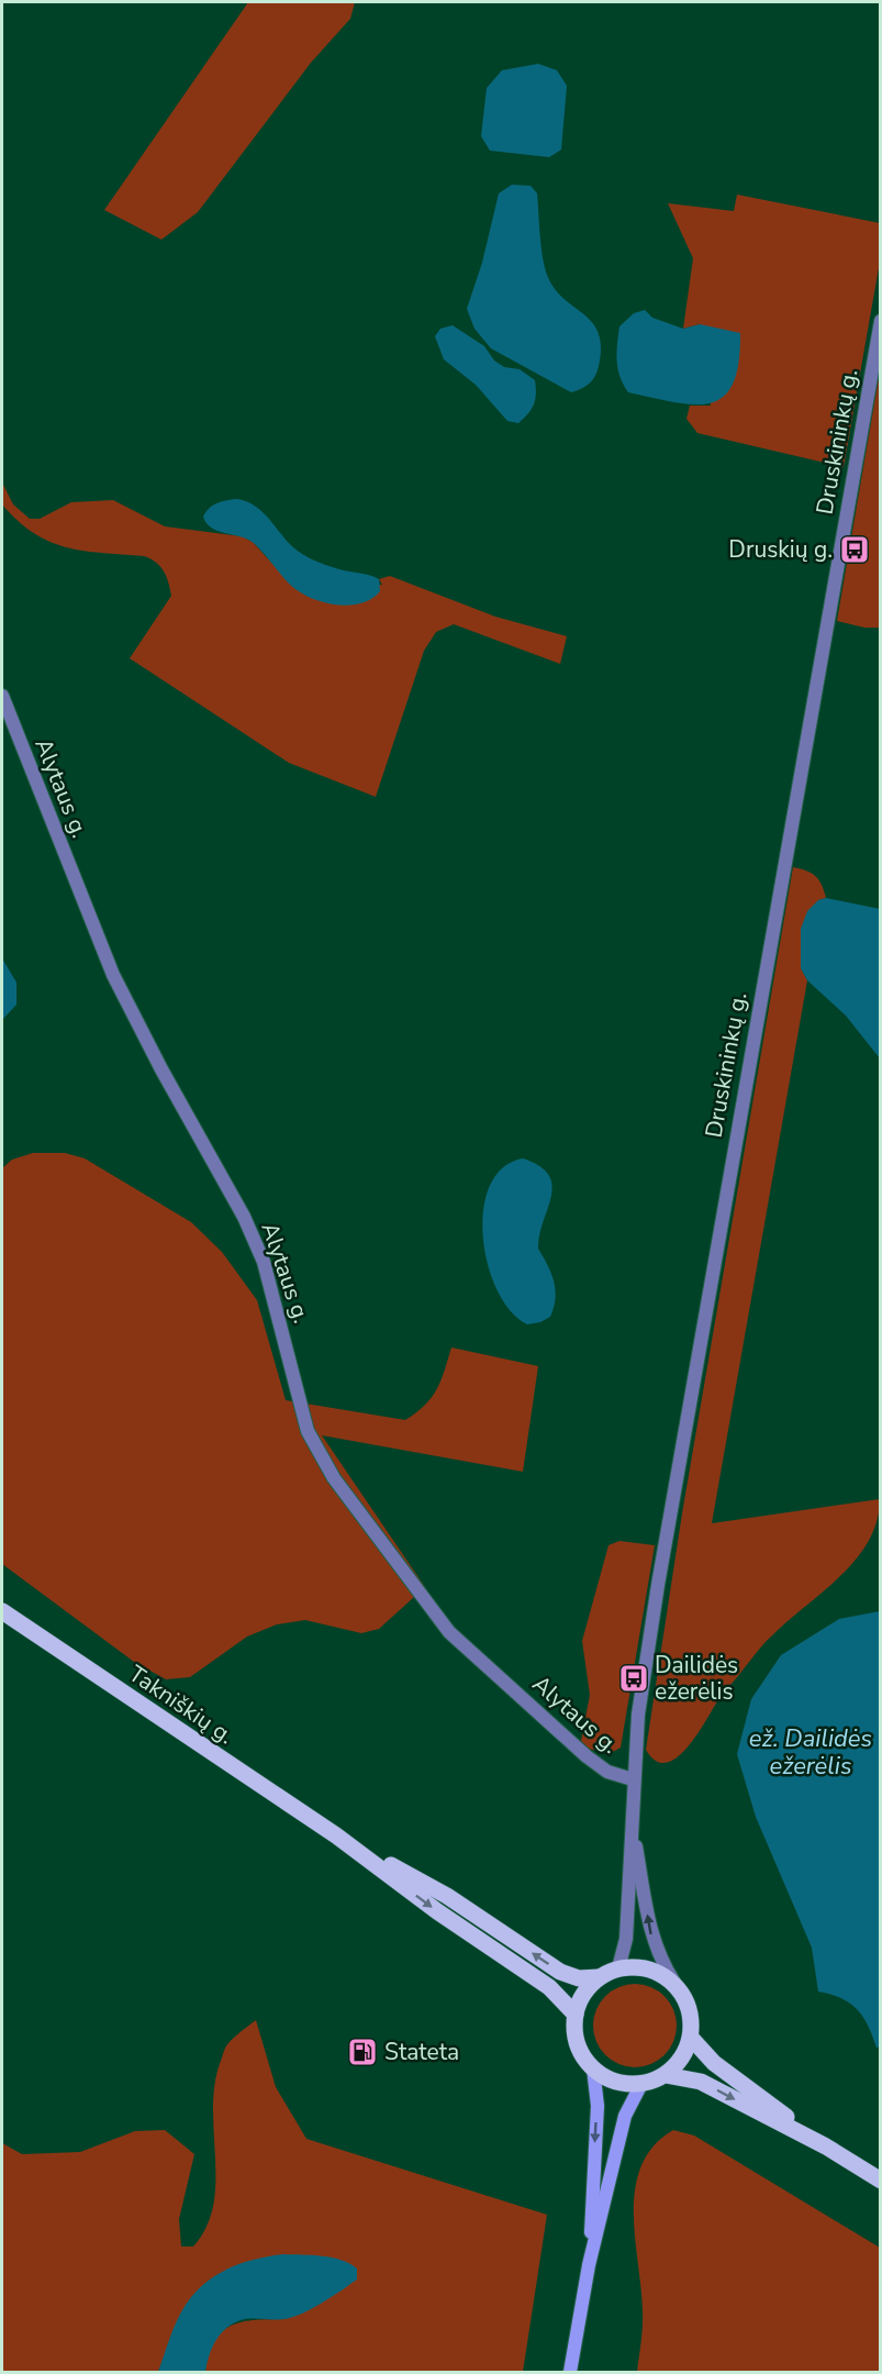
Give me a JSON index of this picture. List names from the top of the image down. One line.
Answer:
{"streets":{"main road":["Takniškių g."],"street":["Druskininkų g.","Alytaus g."]},"crossings":[["Druskininkų g.","Alytaus g."]],"water":["ež. Dailidės ežerėlis"],"places":{"bus stop":["Druskių g.","Dailidės ežerėlis"],"fuel station":["Stateta"]}}
